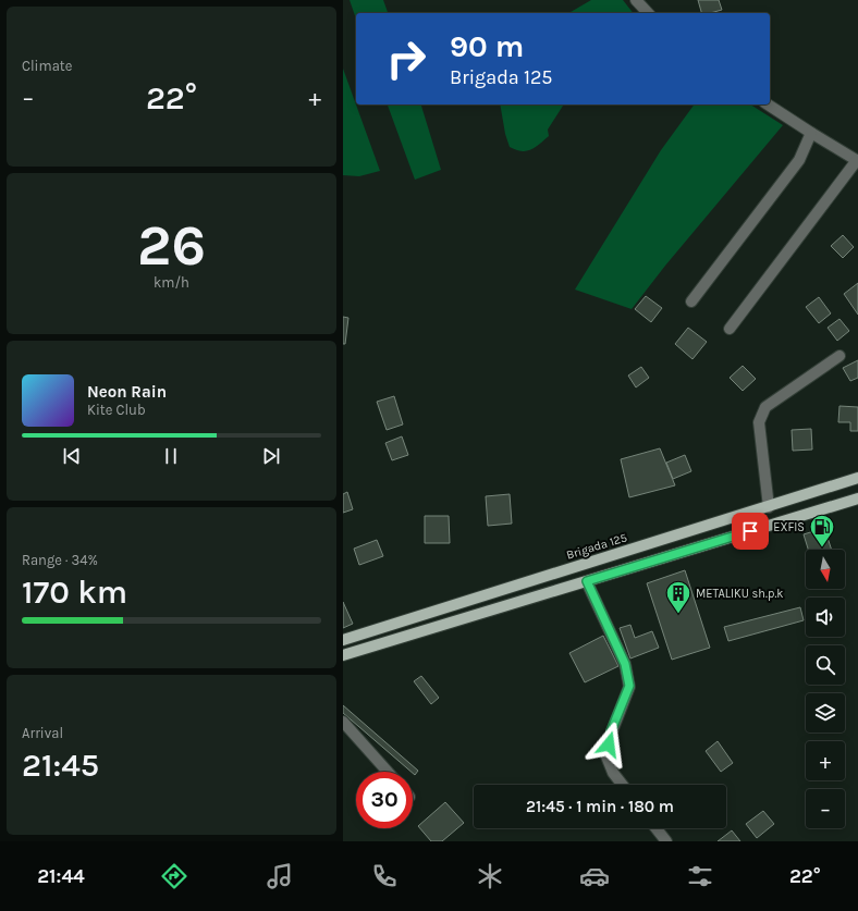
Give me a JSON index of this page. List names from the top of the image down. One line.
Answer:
{"streets":{"main road":["Brigada 125"]},"places":{"fuel station":["EXFIS"],"building":["METALIKU sh.p.k"]},"north":"bottom","page":{"tile":["Climate",["26","km/h"],["Range · 34%","170 km"],["Arrival","21:45"]],"turn":["90 m","Brigada 125"],"heat":["−","22°","+"],"song":["Neon Rain","Kite Club"],"map_buttons":["+","−"],"limit":"30","trip":"21:45 · 1 min · 180 m","tabs":["21:44","22°"]}}
